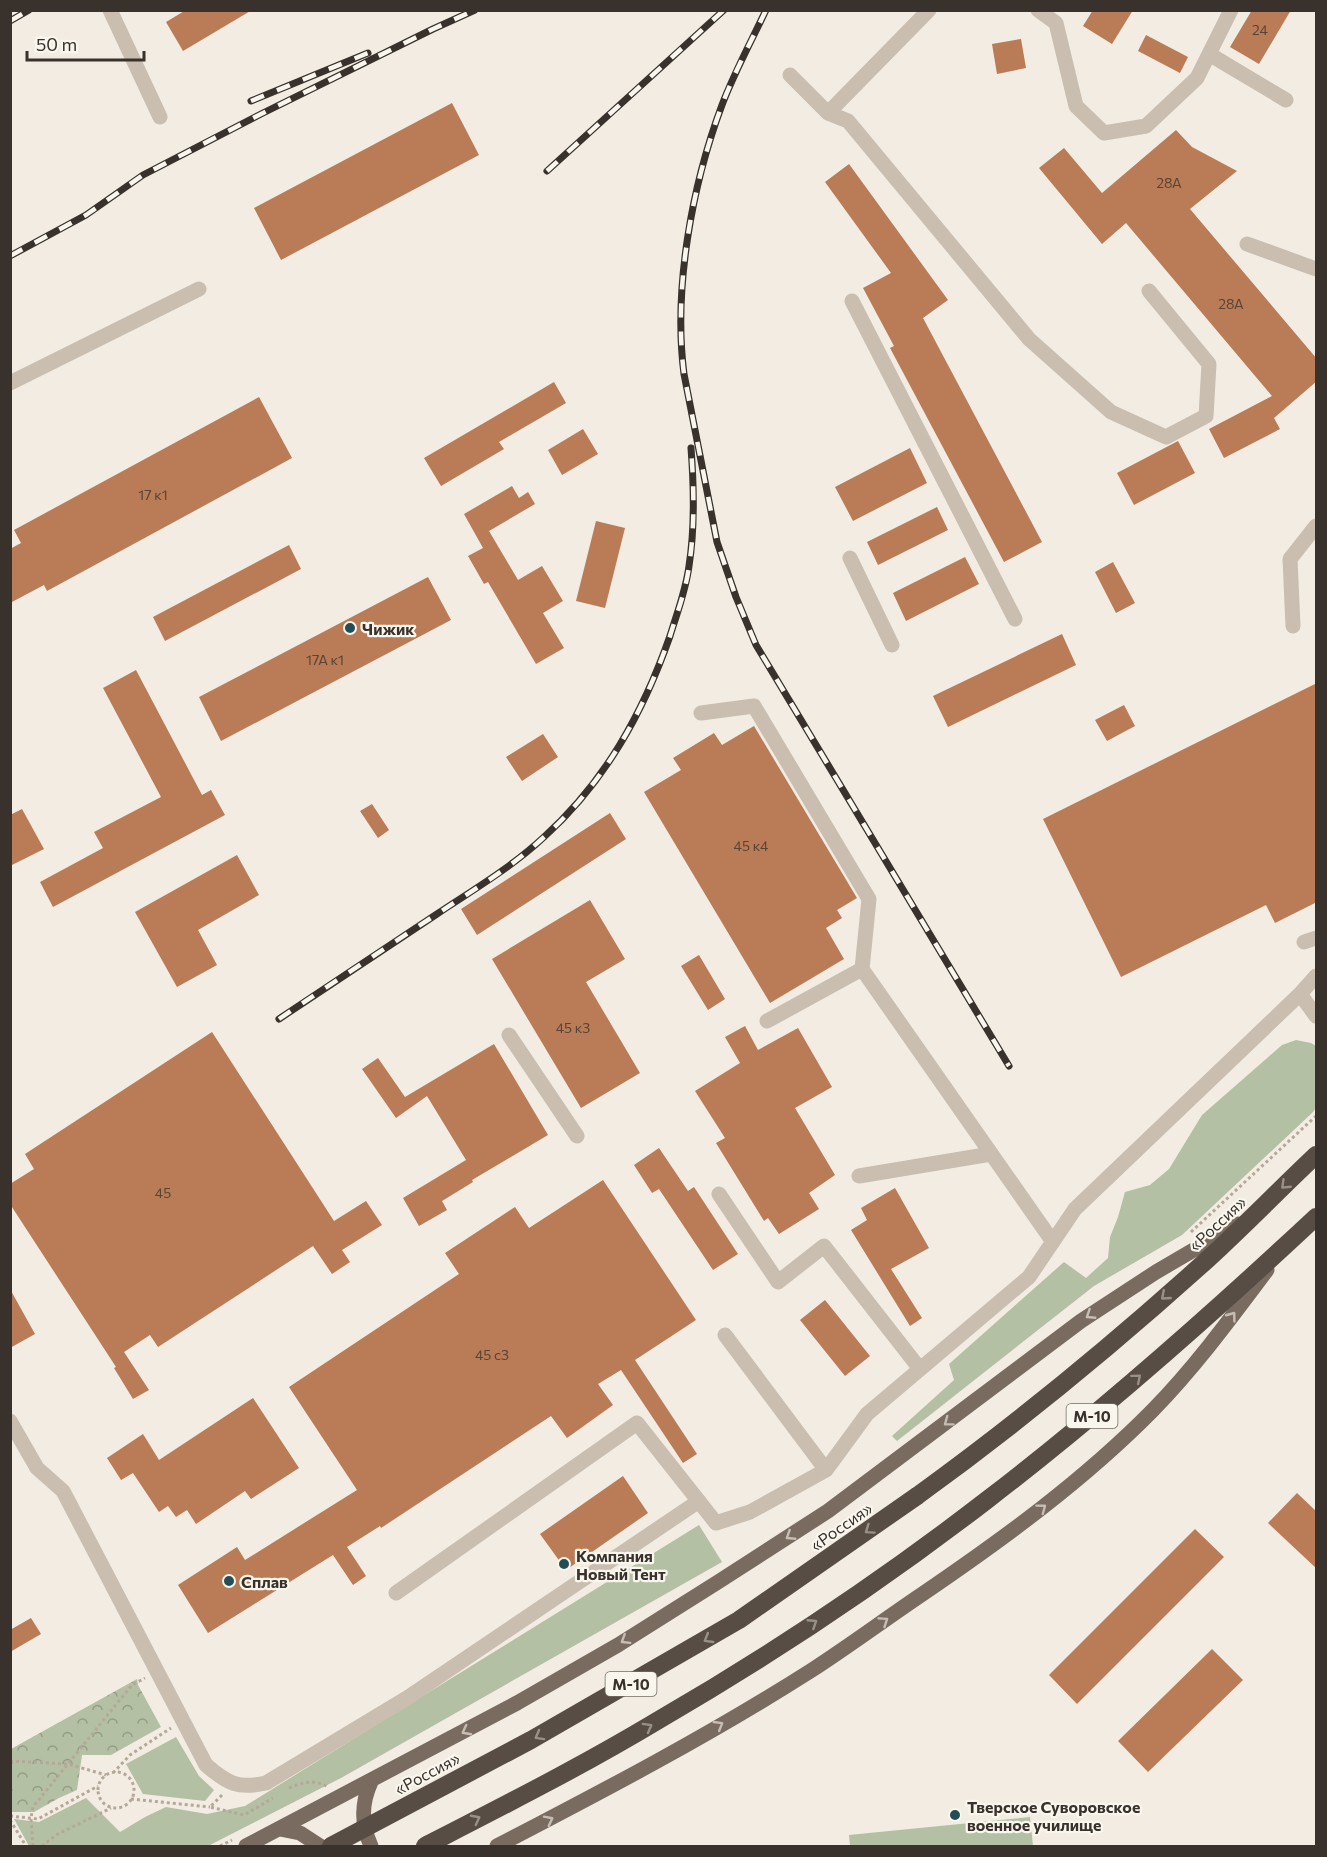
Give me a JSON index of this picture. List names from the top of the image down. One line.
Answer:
{"streets":{"highway":["«Россия»","М-10"]},"places":["Чижик","Компания Новый Тент","Сплав","Тверское Суворовское военное училище"],"house_numbers":["24","28А","28А","17 к1","17А к1","45 к4","45 к3","45","45 с3"],"scale_bar":"50 m"}
